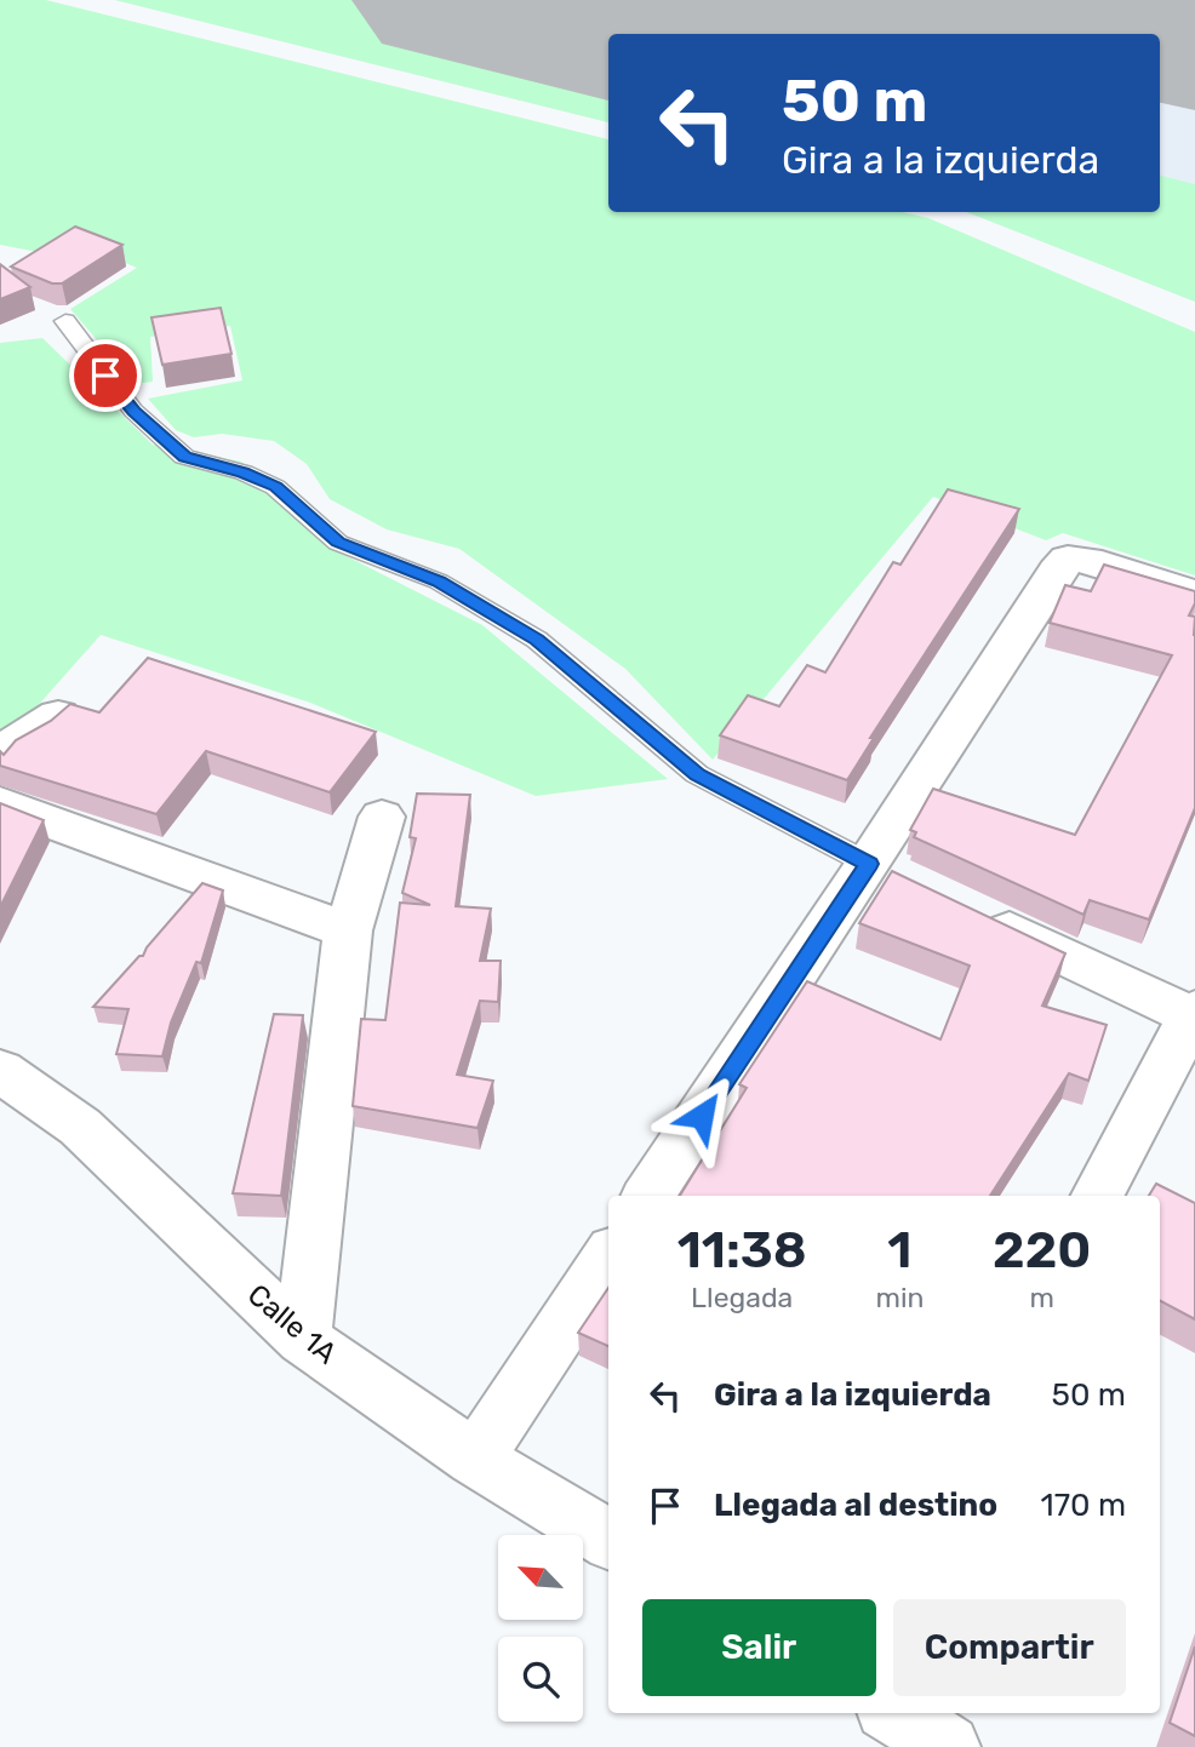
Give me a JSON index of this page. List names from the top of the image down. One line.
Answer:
{"streets":{"street":["Calle 1A"]},"north":"top left","page":{"turn":["50 m","Gira a la izquierda"],"eta":["11:38","Llegada","1","min","220","m"],"list":[{"name":"Gira a la izquierda","value":"50 m"},{"name":"Llegada al destino","value":"170 m"}],"buttons":["Salir","Compartir"]}}
